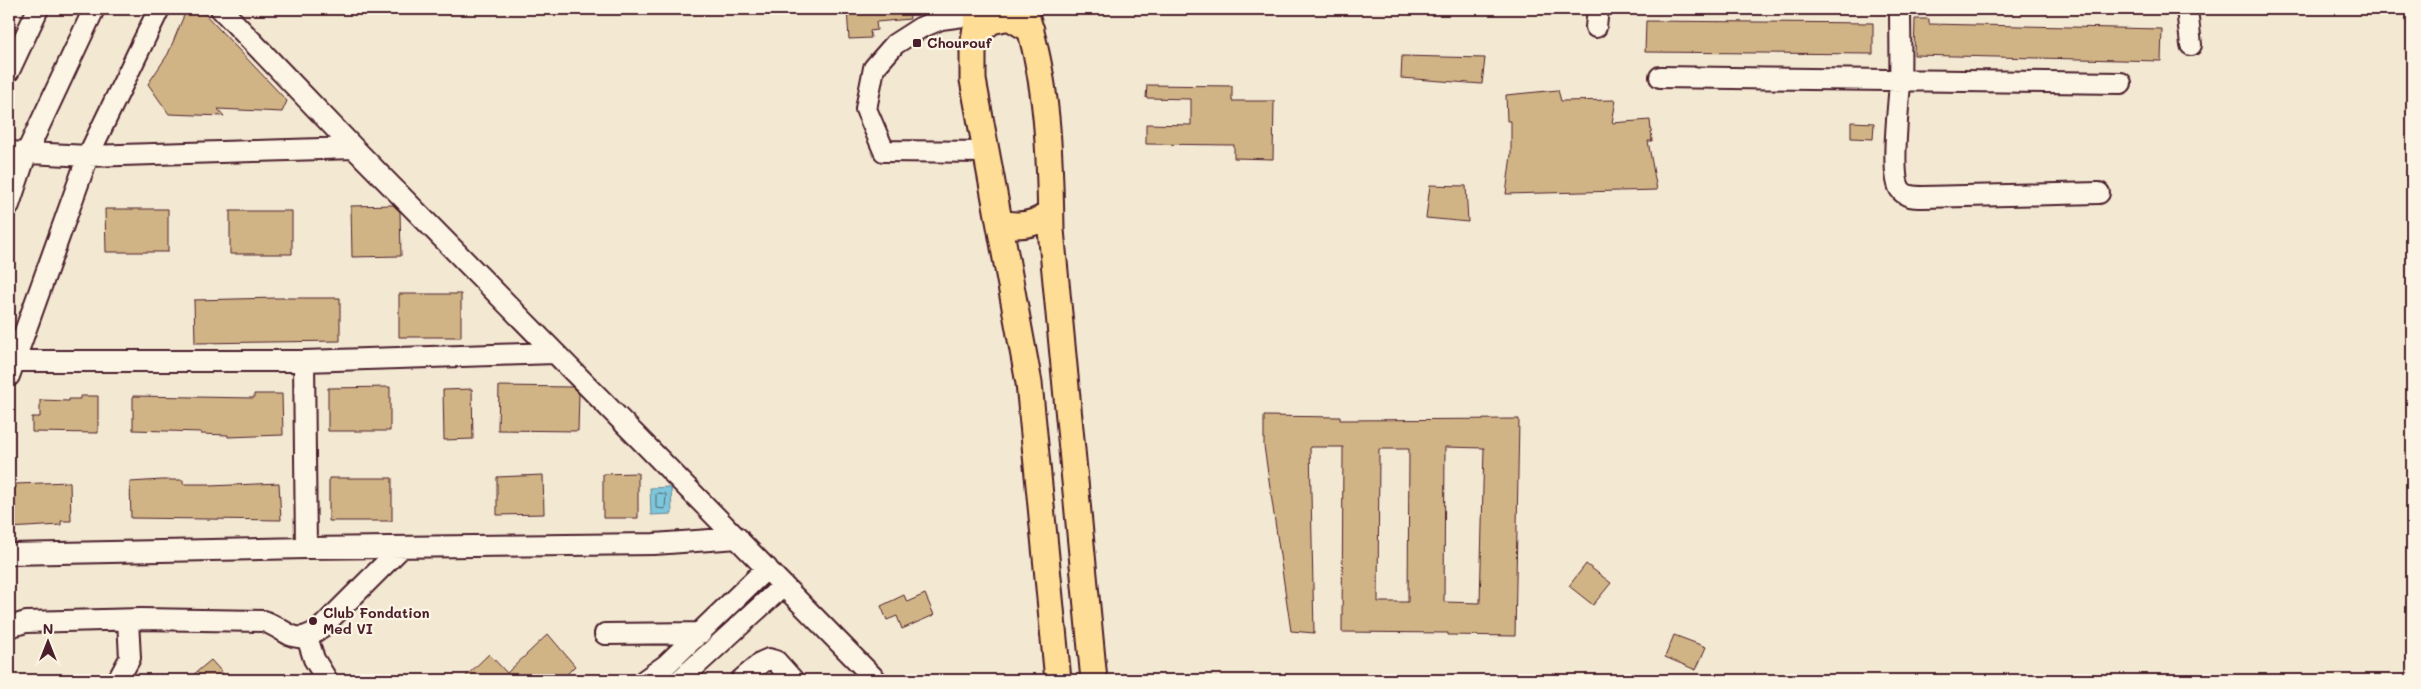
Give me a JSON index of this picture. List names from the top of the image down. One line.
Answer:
{"places":{"transit":["Chourouf"],"other":["Club Fondation Med VI"]},"north":"top"}
